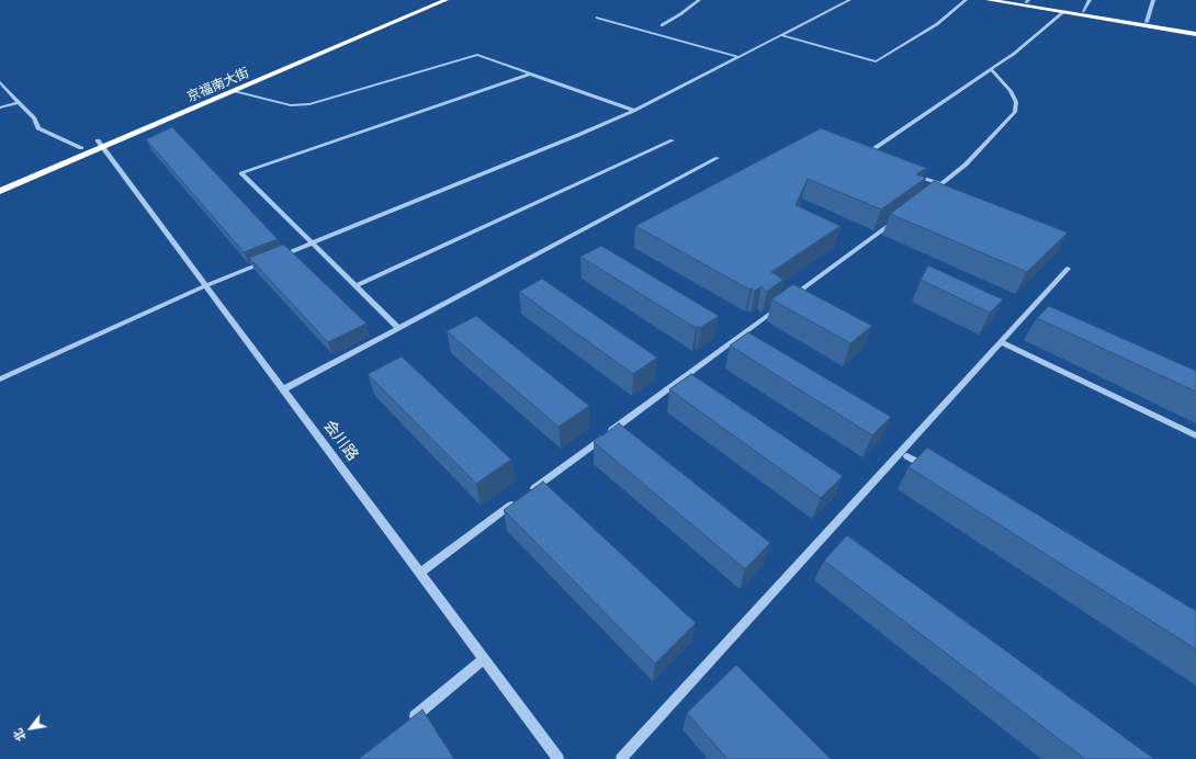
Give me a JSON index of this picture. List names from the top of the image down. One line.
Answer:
{"streets":{"highway":["京福南大街"],"street":["会川路"]},"crossings":[["京福南大街","会川路"]],"north":"bottom left"}
